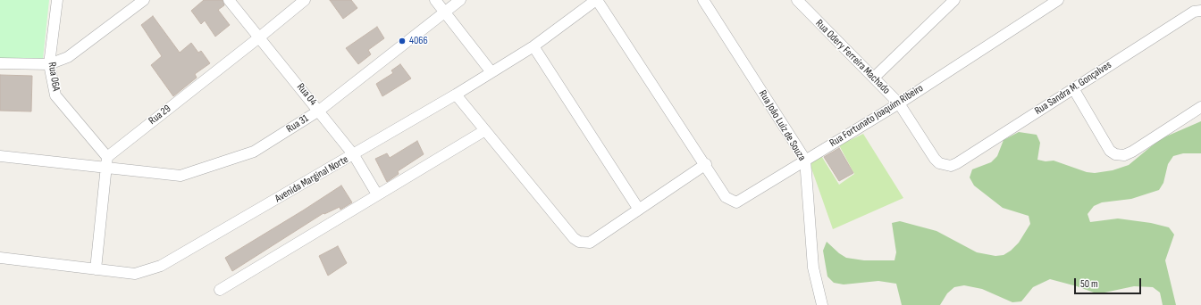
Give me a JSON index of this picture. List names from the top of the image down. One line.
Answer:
{"streets":{"street":["Rua Odery Ferreira Machado","Rua 06A","Rua Sandra M. Gonçalves","Rua 04","Rua 29","Rua Fortunato Joaquim Ribeiro","Rua 31","Rua João Luiz de Souza","Avenida Marginal Norte"]},"crossings":[["Rua Odery Ferreira Machado","Rua Sandra M. Gonçalves"],["Rua Odery Ferreira Machado","Rua Fortunato Joaquim Ribeiro"],["Rua 06A","Rua 29"],["Rua 04","Rua 29"],["Rua 04","Rua 31"],["Rua 04","Avenida Marginal Norte"],["Rua Fortunato Joaquim Ribeiro","Rua João Luiz de Souza"]],"places":["4066"],"scale_bar":"50 m"}
